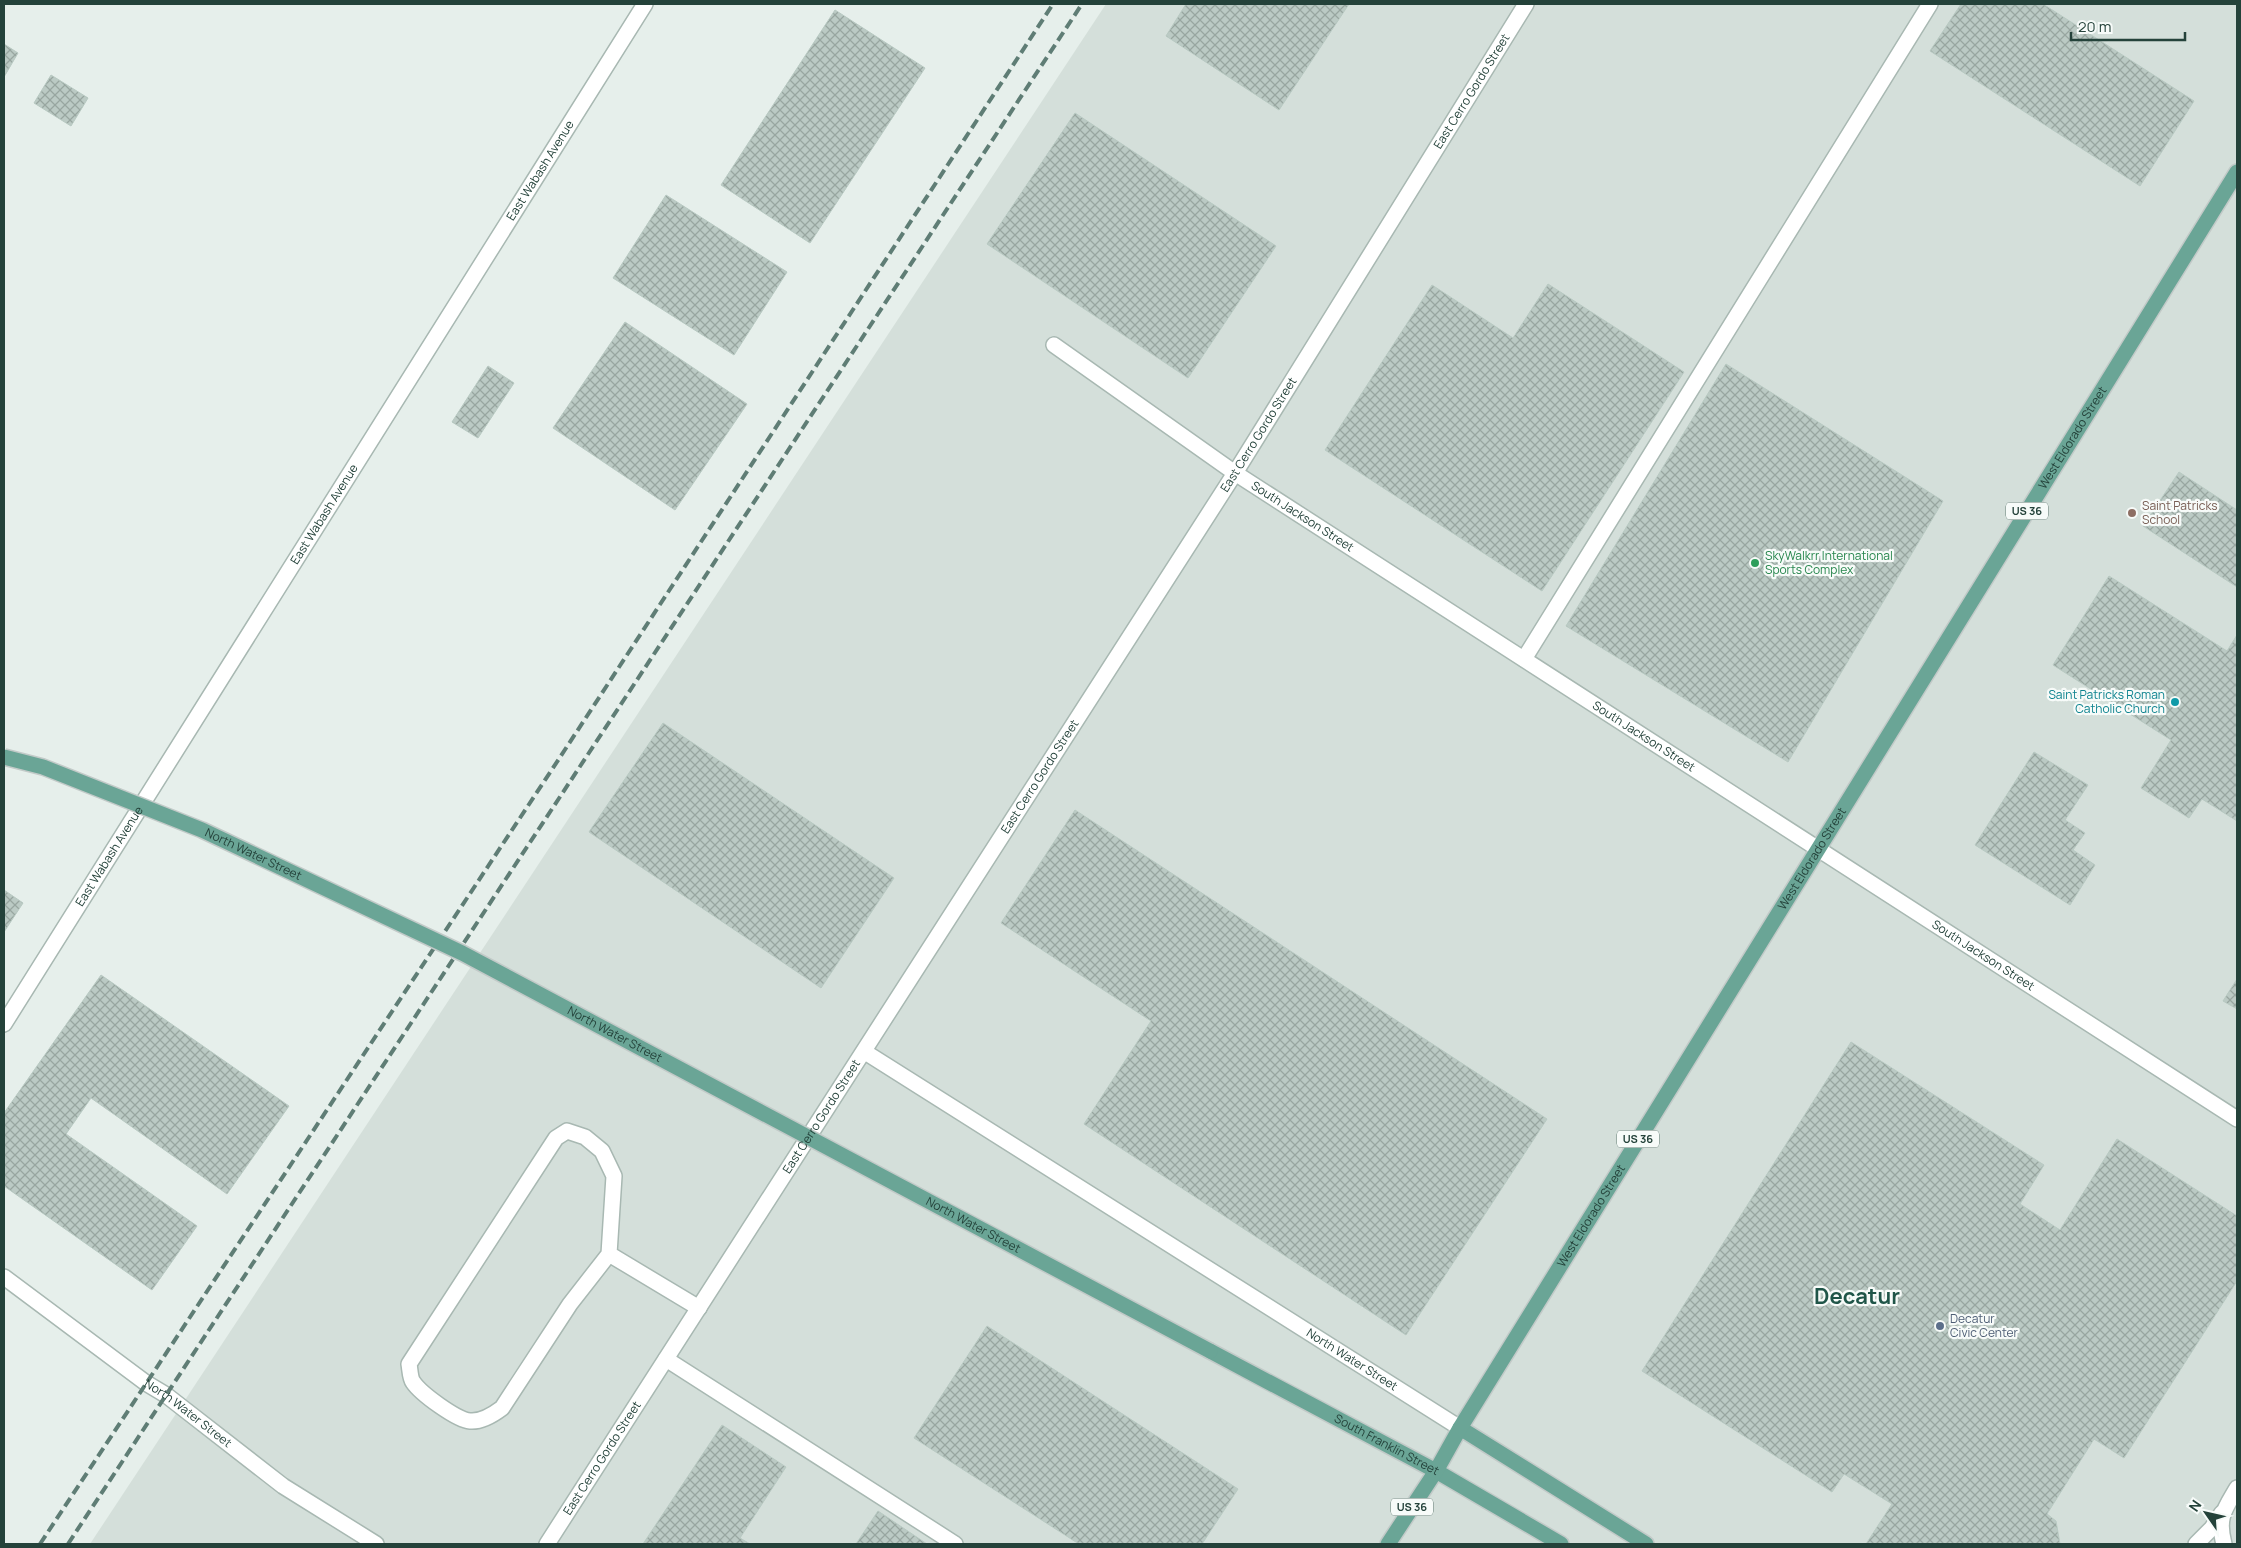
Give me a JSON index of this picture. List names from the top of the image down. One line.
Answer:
{"streets":{"main road":["West Eldorado Street","US 36","North Water Street","South Franklin Street"],"street":["East Cerro Gordo Street","East Wabash Avenue","South Jackson Street"]},"crossings":[["East Cerro Gordo Street","South Jackson Street"],["East Cerro Gordo Street","North Water Street"],["West Eldorado Street","South Jackson Street"],["West Eldorado Street","North Water Street"],["West Eldorado Street","South Franklin Street"],["North Water Street","South Franklin Street"]],"districts":["Decatur"],"places":["Saint Patricks School","SkyWalkrr International Sports Complex","Saint Patricks Roman Catholic Church","Decatur Civic Center"],"scale_bar":"20 m","north":"top left"}
